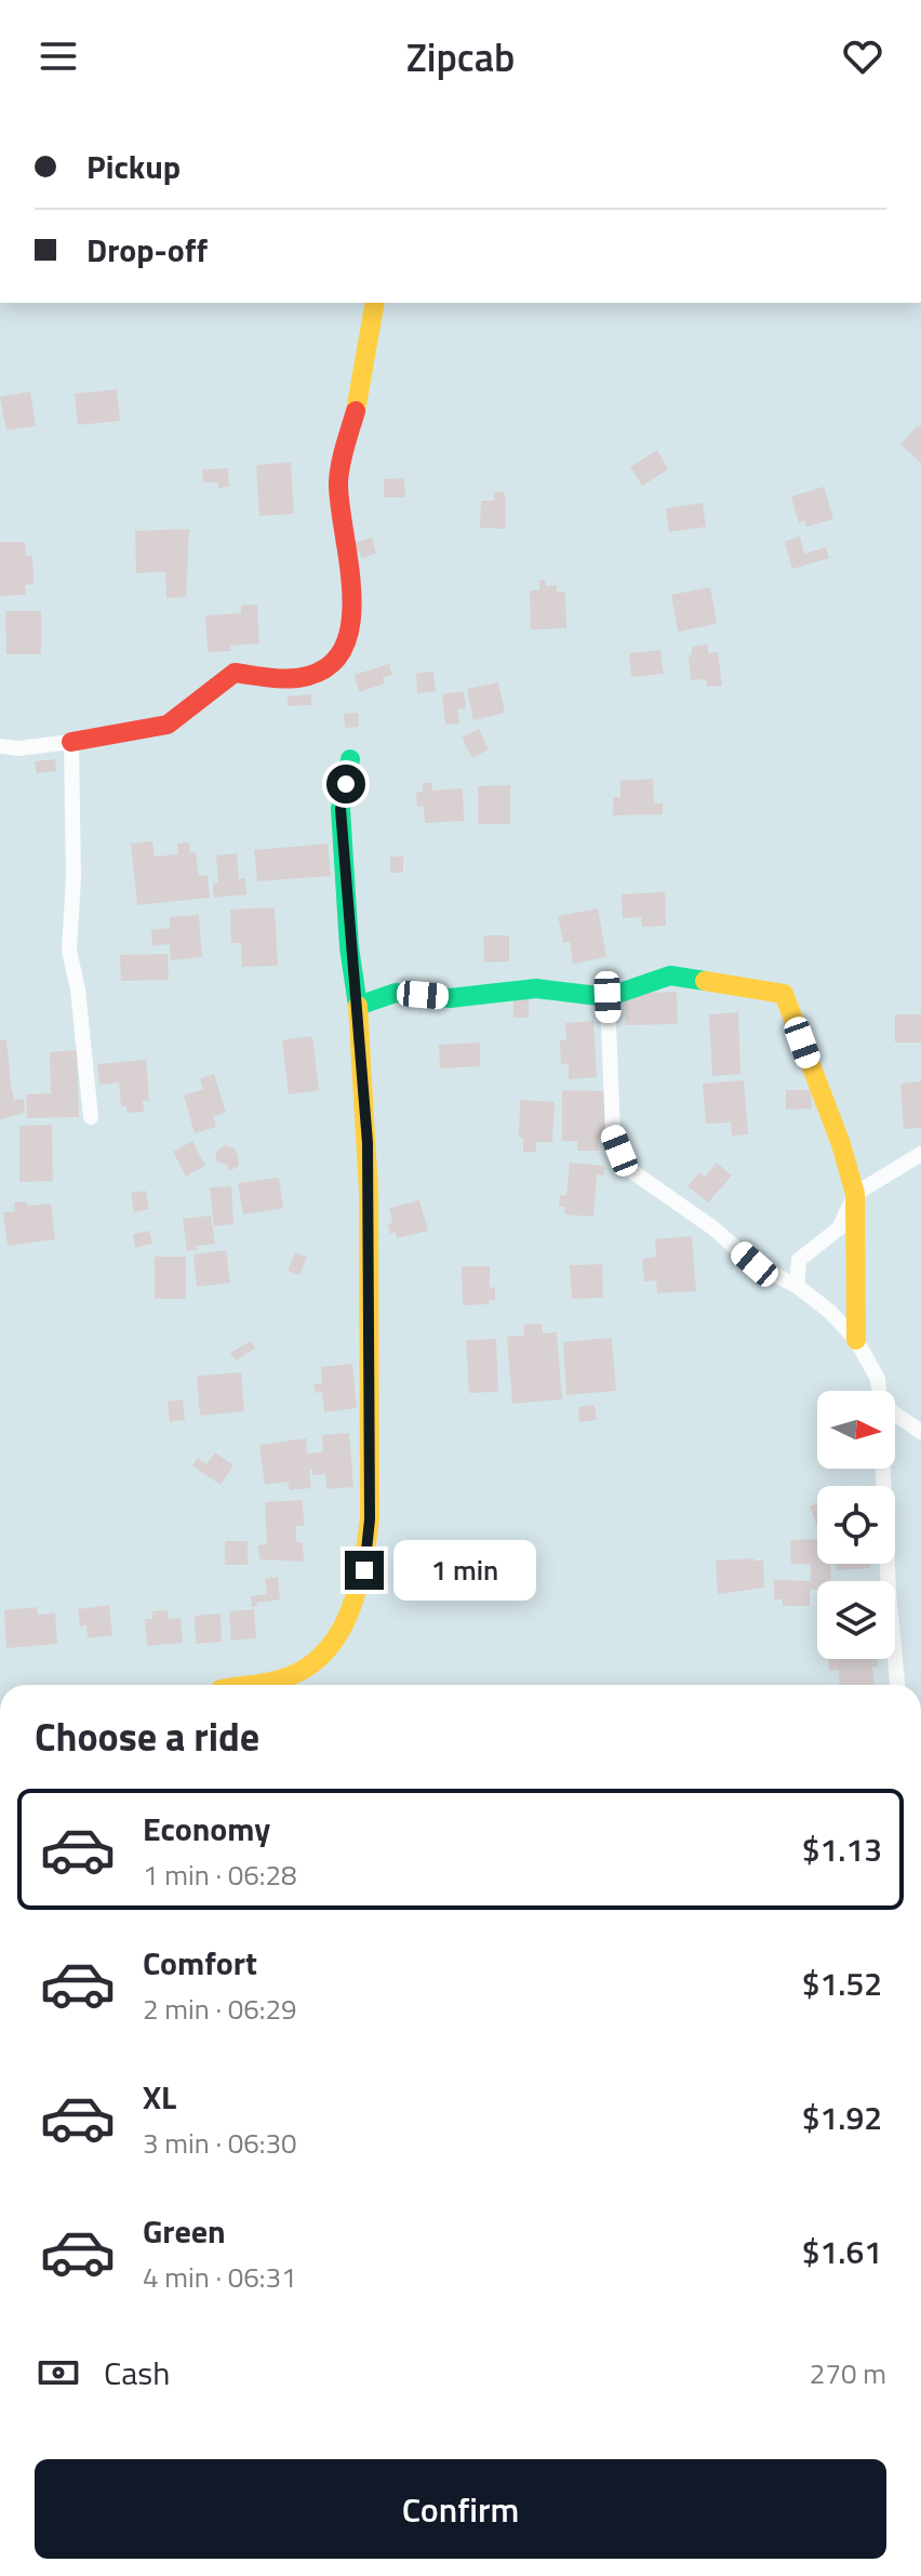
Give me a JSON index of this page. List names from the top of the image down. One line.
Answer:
{"north":"right","page":{"header":"Zipcab","banner":["Pickup","Drop-off"],"bubble":"1 min","heading":"Choose a ride","list":[{"name":"Economy","note":"1 min · 06:28","value":"$1.13"},{"name":"Comfort","note":"2 min · 06:29","value":"$1.52"},{"name":"XL","note":"3 min · 06:30","value":"$1.92"},{"name":"Green","note":"4 min · 06:31","value":"$1.61"}],"pay":["Cash","270 m"],"buttons":"Confirm"}}
